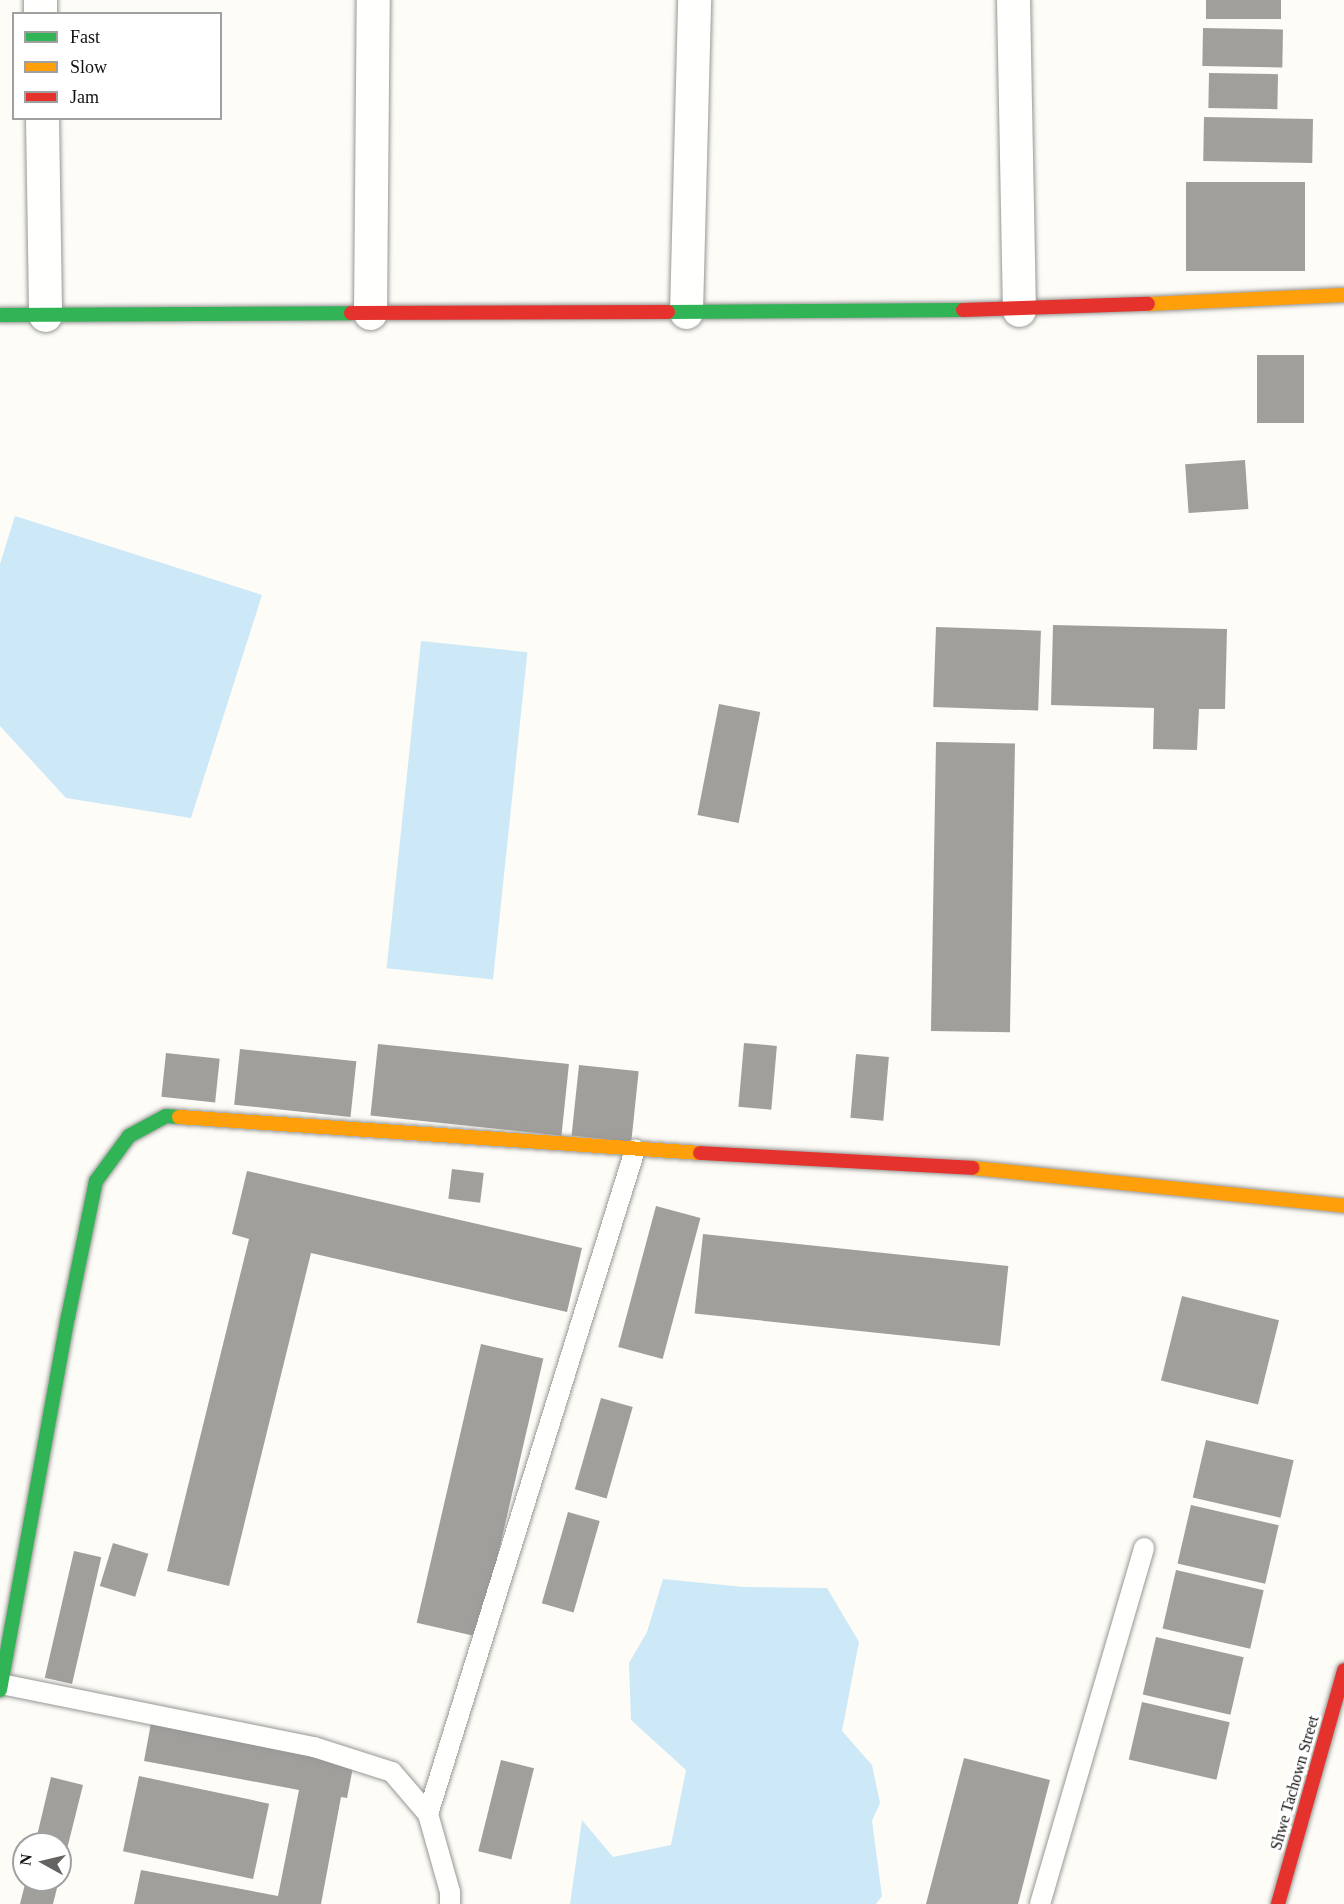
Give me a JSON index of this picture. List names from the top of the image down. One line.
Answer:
{"streets":{"street":["Shwe Tachown Street"]},"legend":["Fast","Slow","Jam"],"north":"left"}
